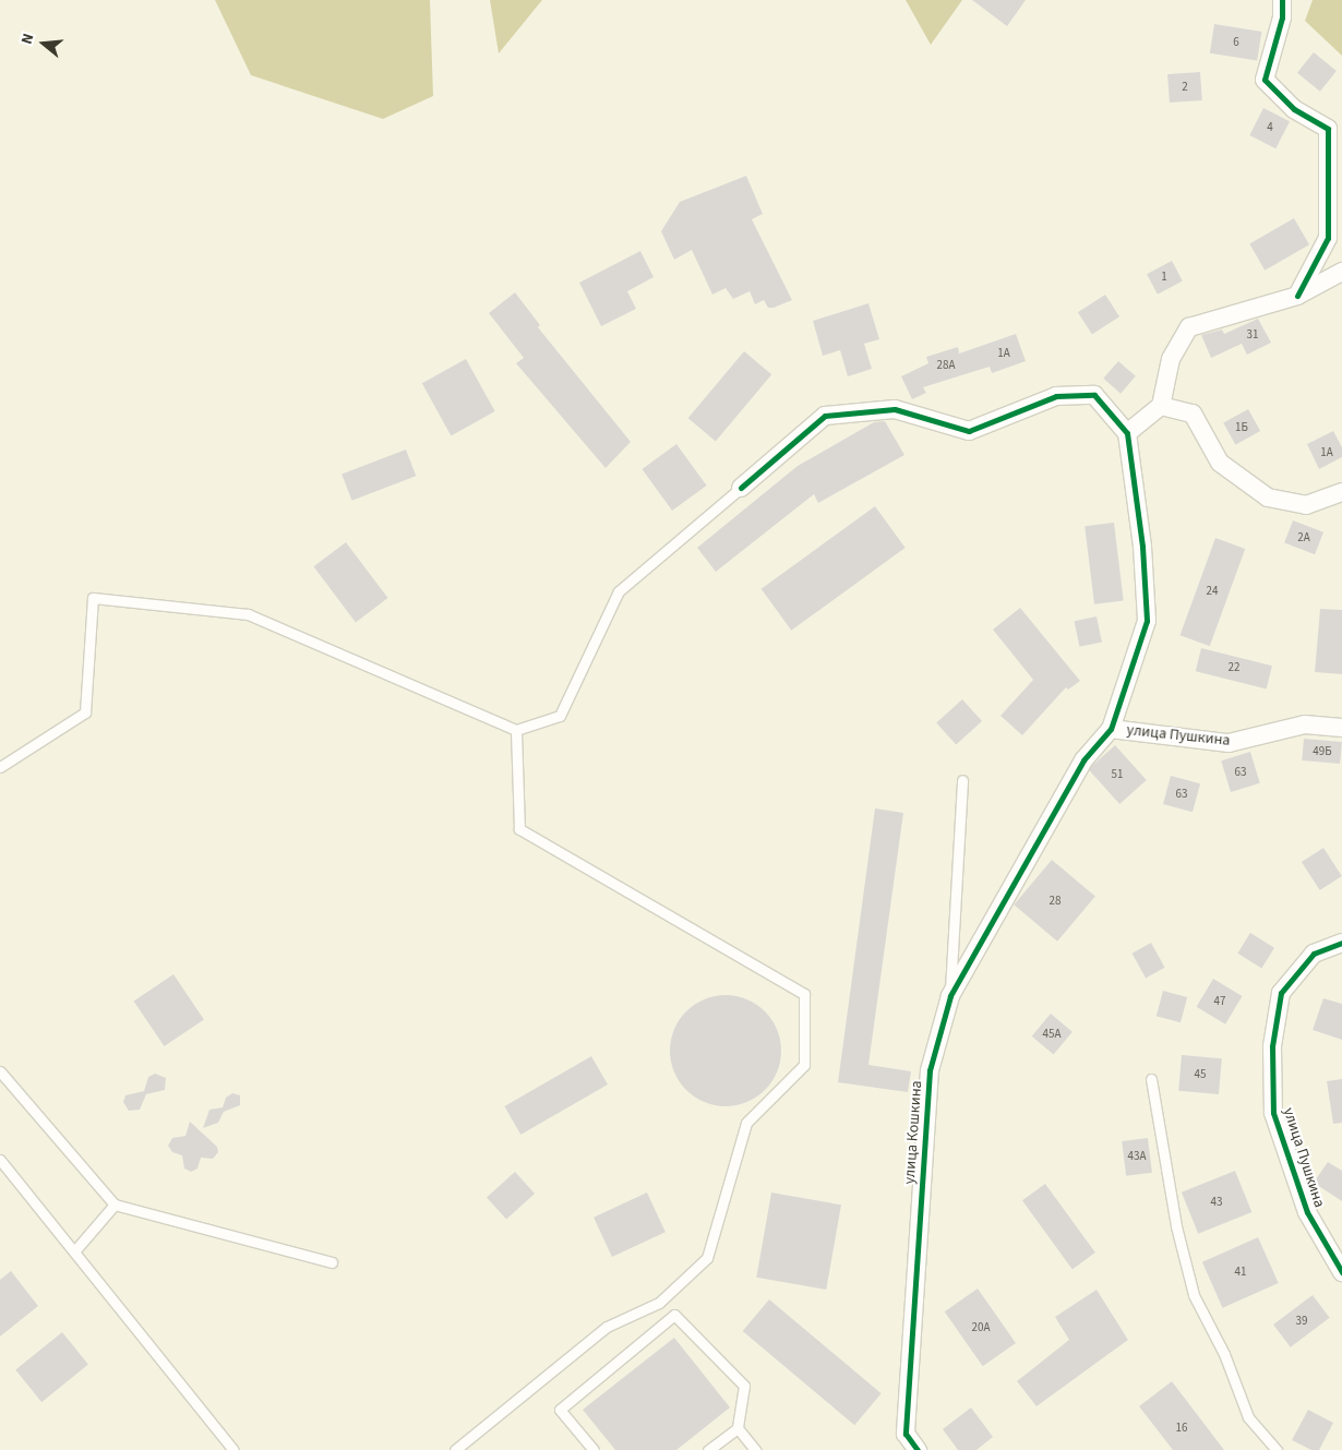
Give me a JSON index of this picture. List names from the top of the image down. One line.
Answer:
{"streets":{"street":["улица Пушкина","улица Кошкина"]},"crossings":[["улица Пушкина","улица Кошкина"]],"house_numbers":["6","2","4","1","31","1А","28А","1Б","1А","2А","24","22","49Б","63","51","63","28","47","45А","45","43А","43","41","39","20А","16"],"north":"left"}
